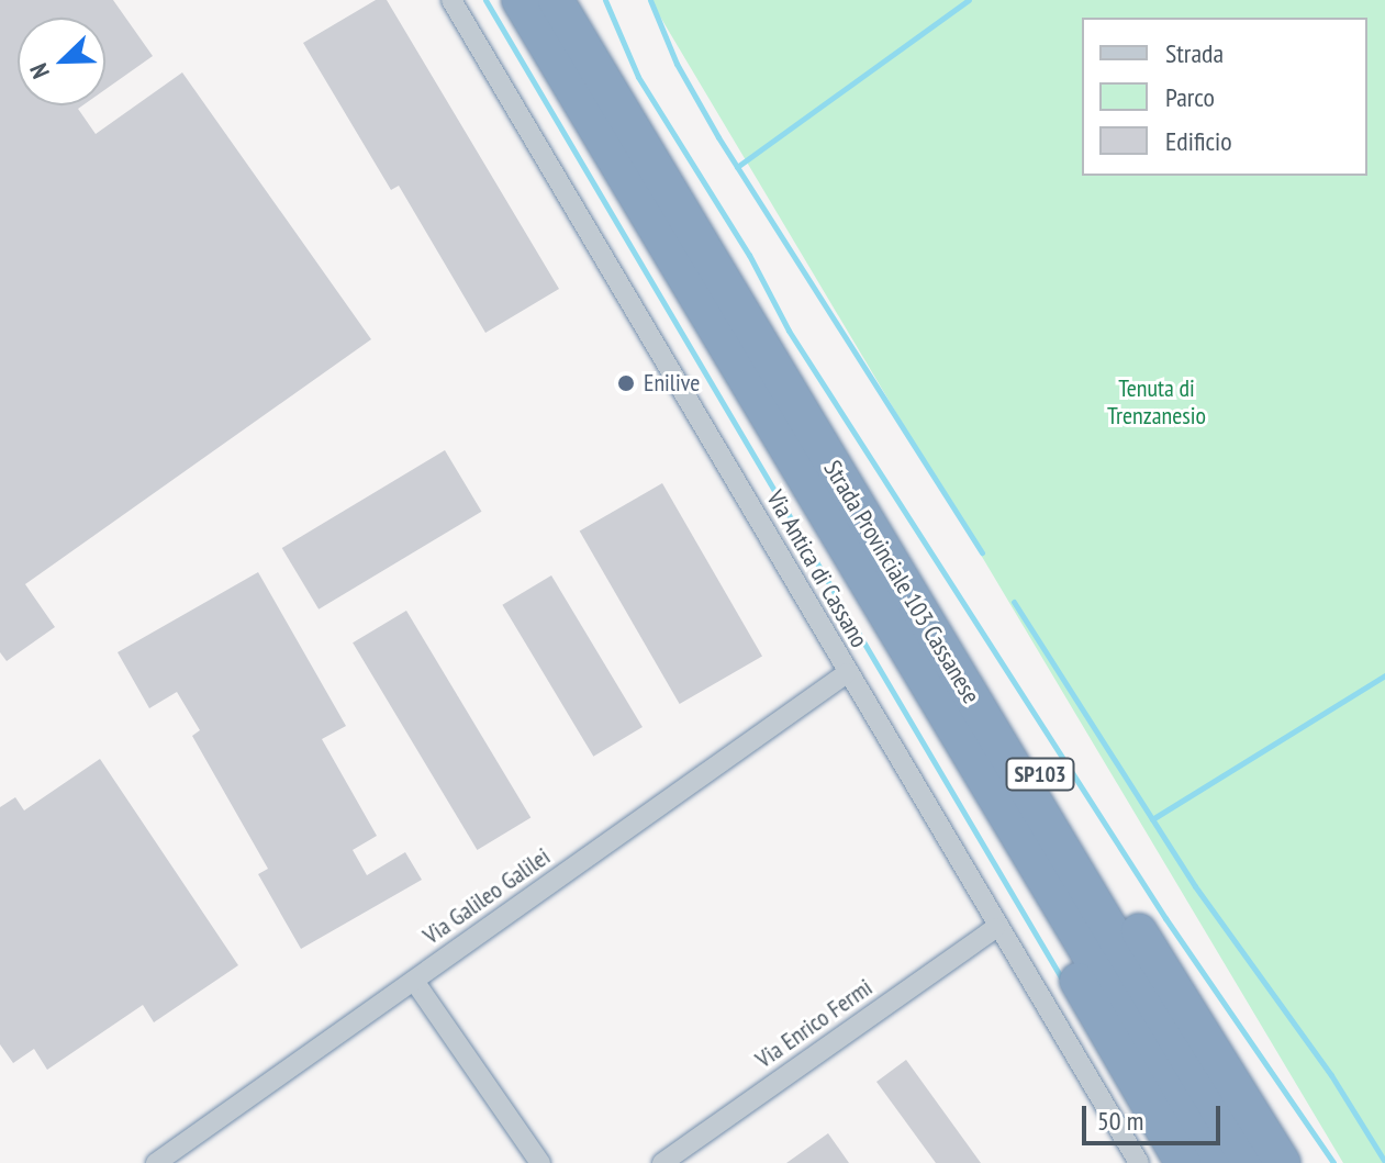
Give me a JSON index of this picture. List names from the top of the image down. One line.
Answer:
{"streets":{"highway":["Strada Provinciale 103 Cassanese","SP103"],"street":["Via Antica di Cassano","Via Galileo Galilei","Via Enrico Fermi"]},"crossings":[["Via Antica di Cassano","Via Galileo Galilei"],["Via Antica di Cassano","Via Enrico Fermi"],["Strada Provinciale 103 Cassanese","SP103"]],"parks":["Tenuta di Trenzanesio"],"places":["Enilive"],"legend":["Strada","Parco","Edificio"],"scale_bar":"50 m","north":"bottom left"}
